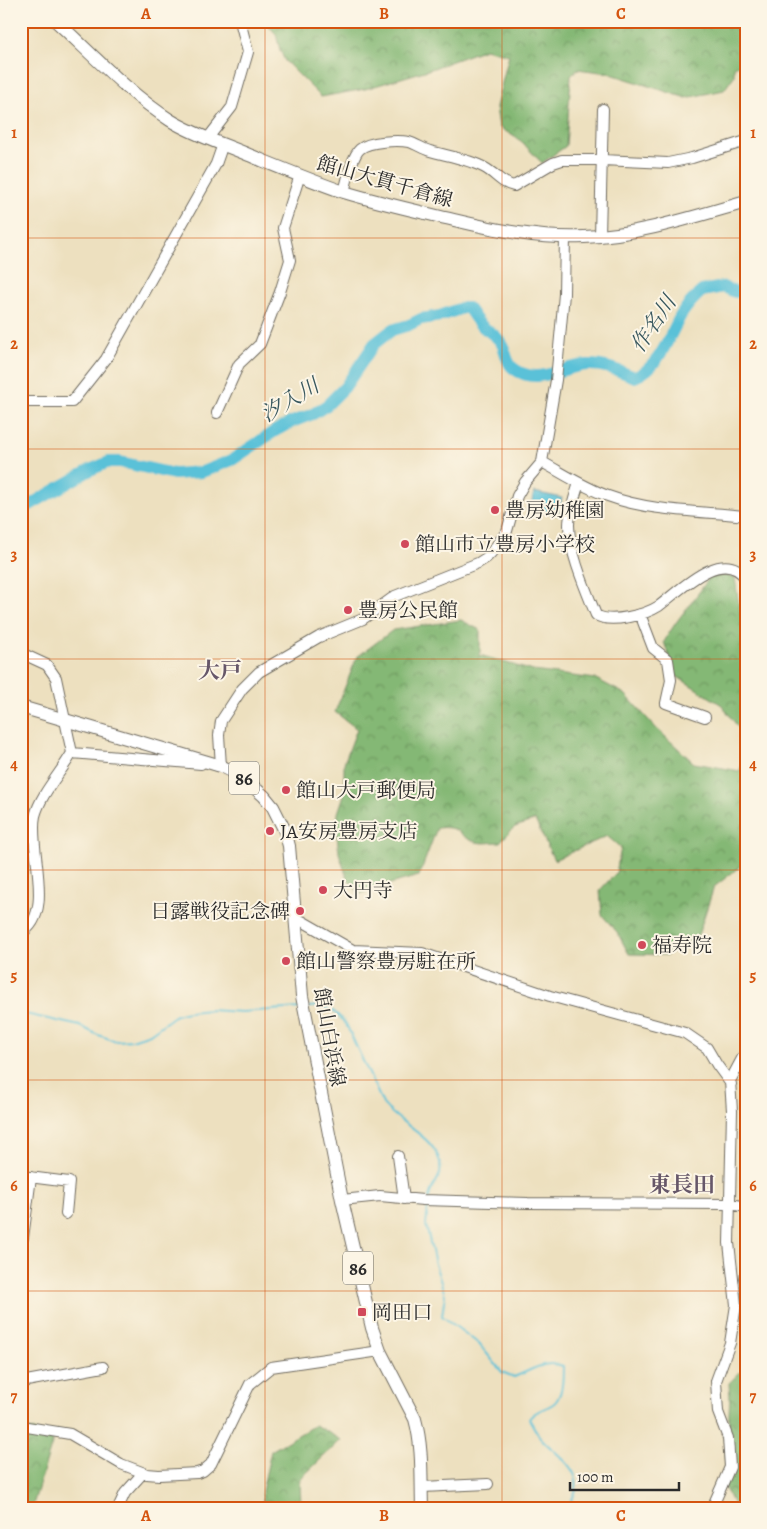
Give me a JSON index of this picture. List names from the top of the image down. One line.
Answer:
{"streets":{"main road":["館山大貫千倉線","86","館山白浜線"]},"districts":["大戸","東長田"],"water":["作名川","汐入川"],"places":{"other":["豊房幼稚園","館山市立豊房小学校","豊房公民館","館山大戸郵便局","JA安房豊房支店","大円寺","日露戦役記念碑","福寿院","館山警察豊房駐在所"],"transit":["岡田口"]},"scale_bar":"100 m","grid":{"columns":["A","B","C"],"rows":["1","2","3","4","5","6","7"]}}
